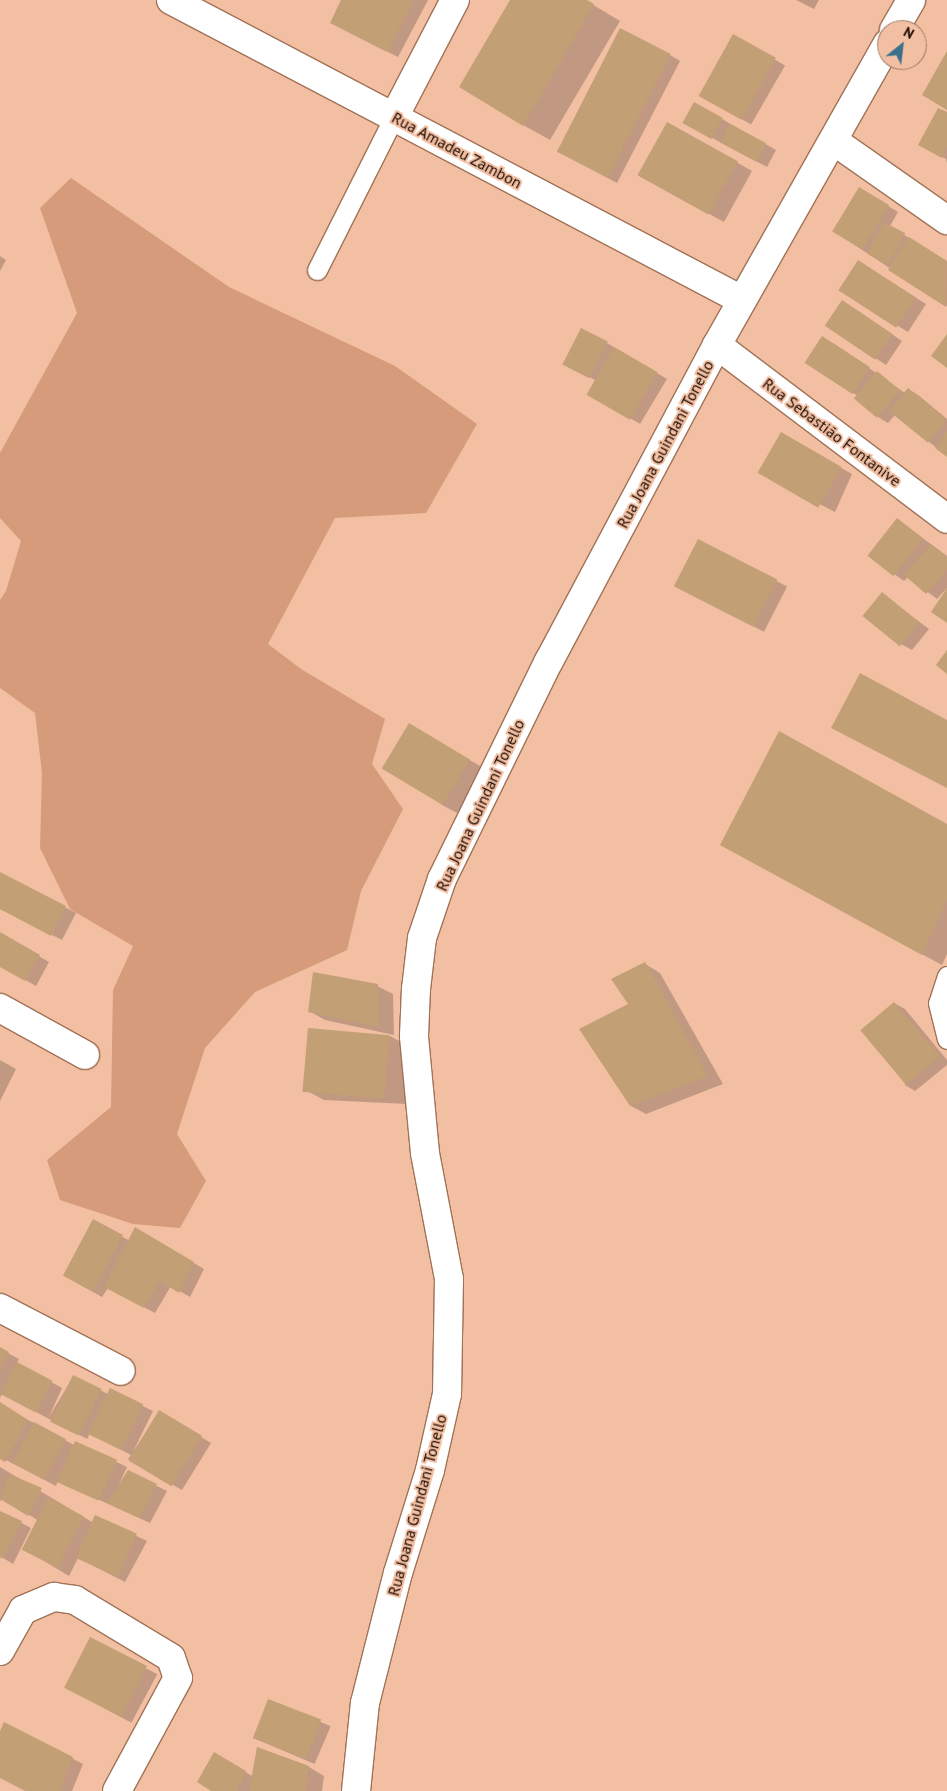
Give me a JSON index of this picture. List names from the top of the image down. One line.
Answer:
{"streets":{"main road":["Rua Amadeu Zambon","Rua Sebastião Fontanive","Rua Joana Guindani Tonello"]},"crossings":[["Rua Amadeu Zambon","Rua Joana Guindani Tonello"],["Rua Sebastião Fontanive","Rua Joana Guindani Tonello"]],"north":"top right"}
